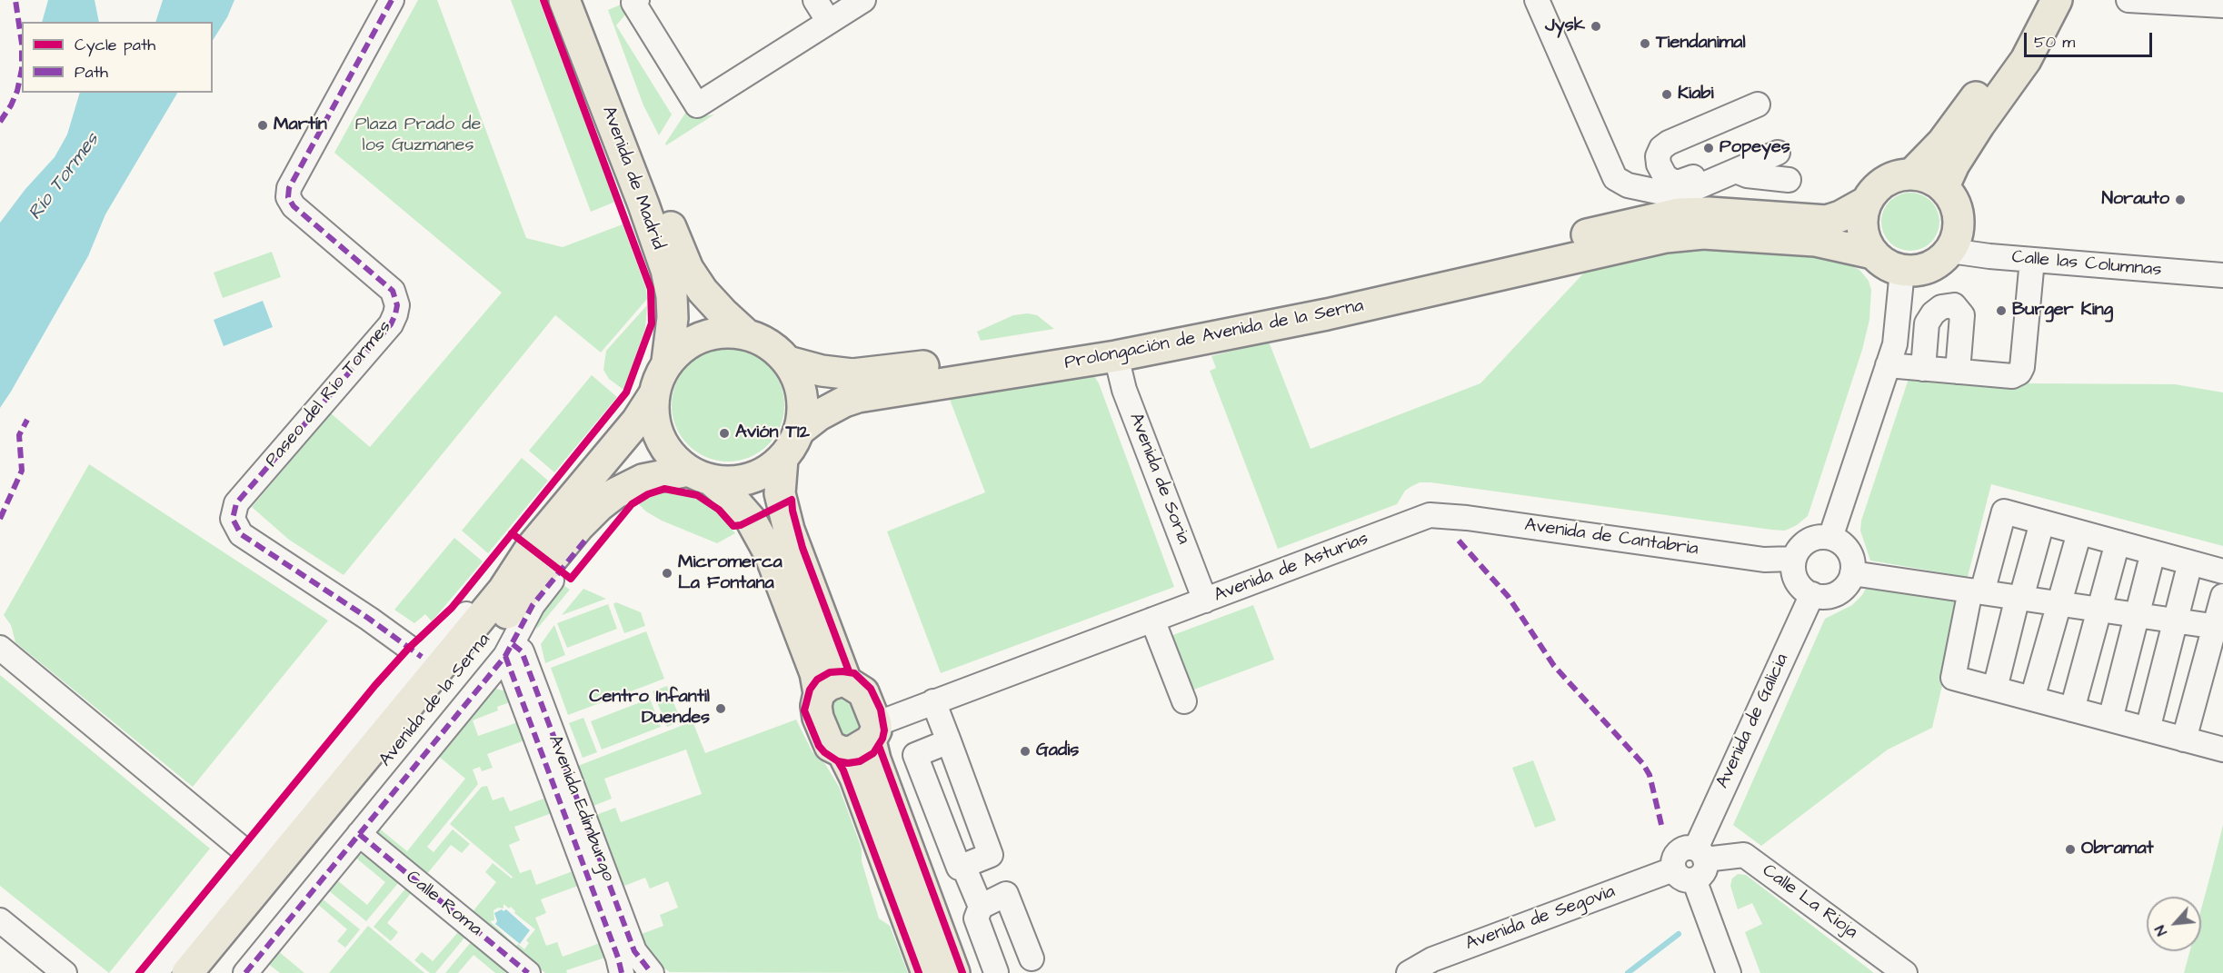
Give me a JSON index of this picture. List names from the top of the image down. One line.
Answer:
{"streets":{"main road":["Avenida de Madrid","Prolongación de Avenida de la Serna","Avenida de la Serna"],"street":["Calle las Columnas","Paseo del Río Tormes","Avenida de Soria","Avenida de Cantabria","Avenida de Asturias","Avenida de Galicia","Avenida Edimburgo","Calle La Rioja","Calle Roma","Avenida de Segovia"]},"crossings":[["Avenida de Madrid","Prolongación de Avenida de la Serna"],["Avenida de Madrid","Avenida de la Serna"],["Prolongación de Avenida de la Serna","Avenida de Soria"],["Prolongación de Avenida de la Serna","Avenida de la Serna"],["Paseo del Río Tormes","Avenida de la Serna"],["Avenida de Soria","Avenida de Asturias"],["Avenida de Cantabria","Avenida de Asturias"],["Avenida de Cantabria","Avenida de Galicia"],["Avenida de la Serna","Avenida Edimburgo"],["Avenida de la Serna","Calle Roma"],["Avenida de Galicia","Calle La Rioja"],["Avenida de Galicia","Avenida de Segovia"],["Calle La Rioja","Avenida de Segovia"]],"water":["Río Tormes"],"parks":["Plaza Prado de los Guzmanes"],"places":["Jysk","Tiendanimal","Kiabi","Martín","Popeyes","Norauto","Burger King","Avión T12","Micromerca La Fontana","Centro Infantil Duendes","Gadis","Obramat"],"legend":["Cycle path","Path"],"scale_bar":"50 m","north":"bottom left"}
